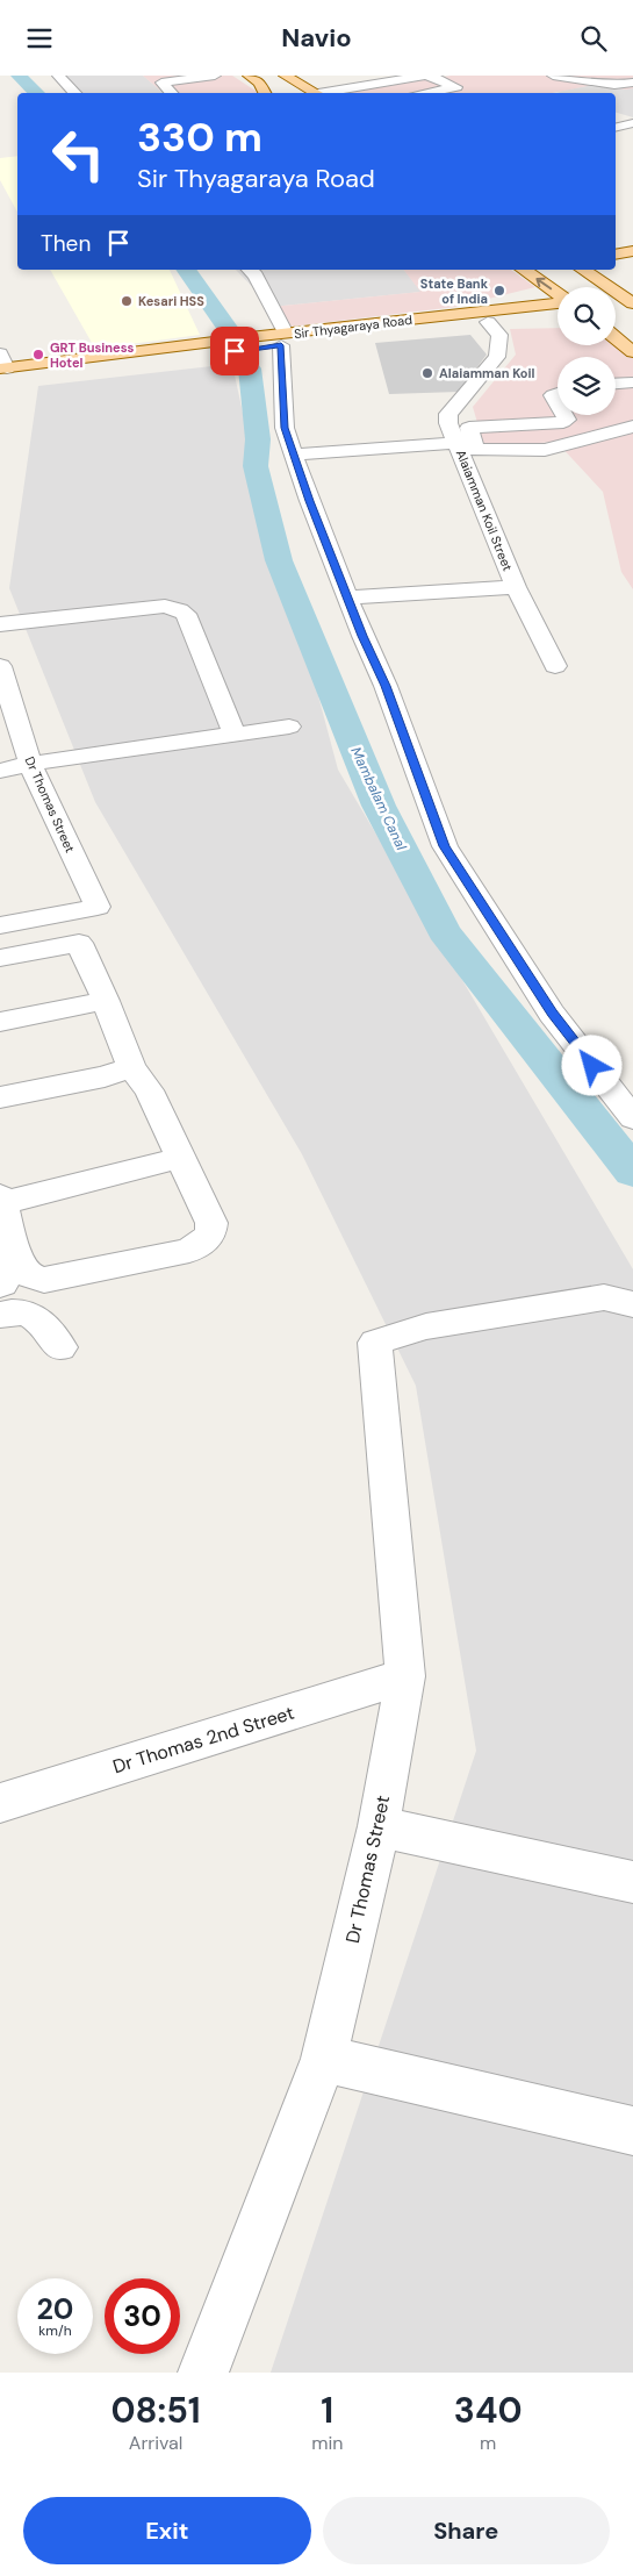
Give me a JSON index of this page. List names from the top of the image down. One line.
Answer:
{"streets":{"main road":["Sir Thyagaraya Road"],"street":["Alaiamman Koil Street","Dr Thomas Street","Dr Thomas 2nd Street"]},"crossings":[["Sir Thyagaraya Road","Alaiamman Koil Street"],["Dr Thomas Street","Dr Thomas 2nd Street"]],"water":["Mambalam Canal"],"places":["State Bank of India","Kesari HSS","GRT Business Hotel","Alaiamman Koil"],"page":{"header":"Navio","turn":["330 m","Sir Thyagaraya Road"],"then":"Then","speed":"20 km/h","limit":"30","eta":["08:51","Arrival","1","min","340","m"],"buttons":["Exit","Share"]}}
